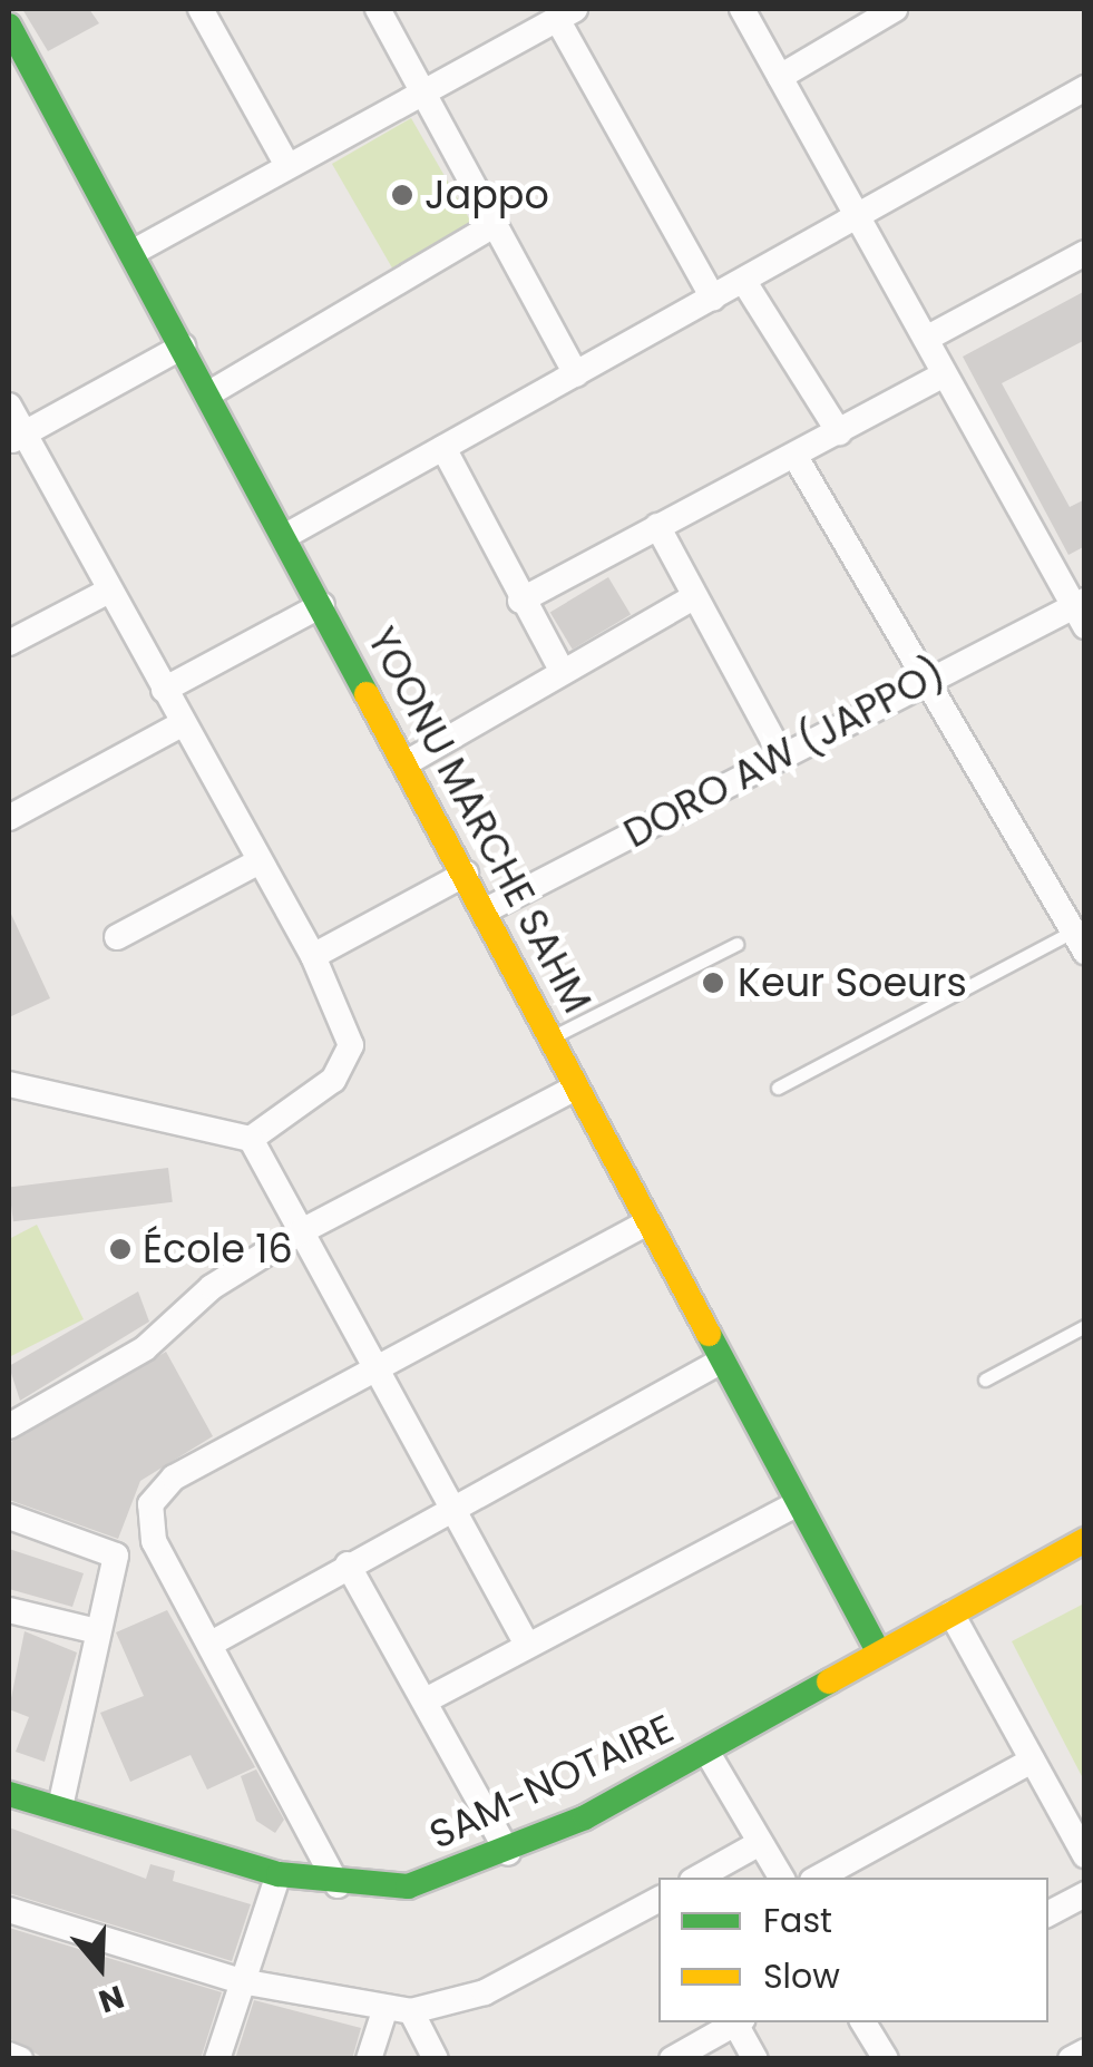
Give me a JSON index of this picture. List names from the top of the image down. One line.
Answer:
{"streets":{"street":["DORO AW (JAPPO)","YOONU MARCHE SAHM","SAM-NOTAIRE"]},"crossings":[["DORO AW (JAPPO)","YOONU MARCHE SAHM"],["YOONU MARCHE SAHM","SAM-NOTAIRE"]],"places":["Jappo","Keur Soeurs","École 16"],"legend":["Fast","Slow"],"north":"bottom"}
